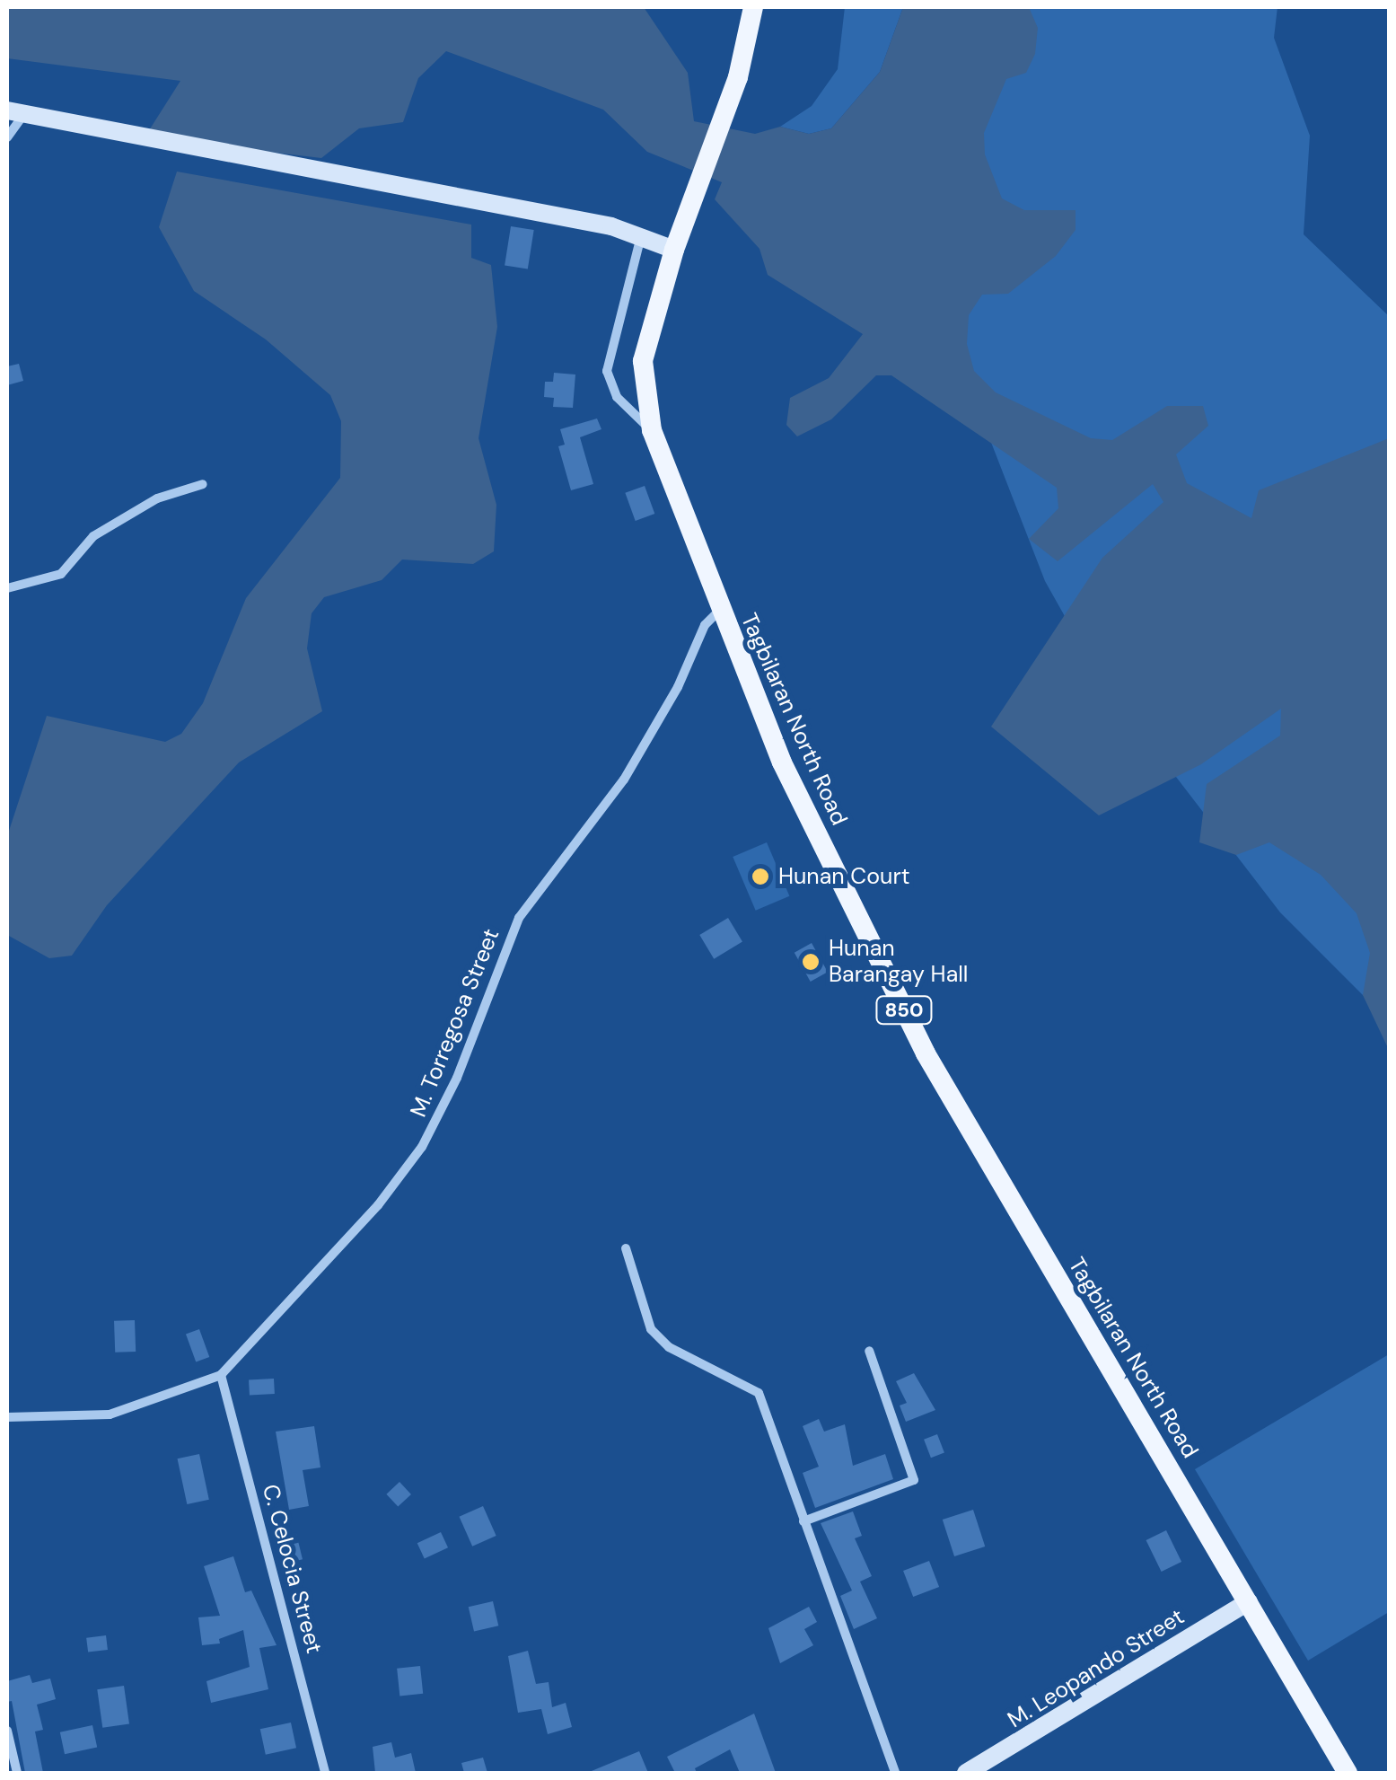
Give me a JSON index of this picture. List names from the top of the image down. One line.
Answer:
{"streets":{"main road":["Tagbilaran North Road","850"],"street":["M. Torregosa Street","C. Celocia Street","M. Leopando Street"]},"crossings":[["Tagbilaran North Road","M. Torregosa Street"],["Tagbilaran North Road","M. Leopando Street"],["M. Torregosa Street","C. Celocia Street"]],"places":["Hunan Court","Hunan Barangay Hall"]}
